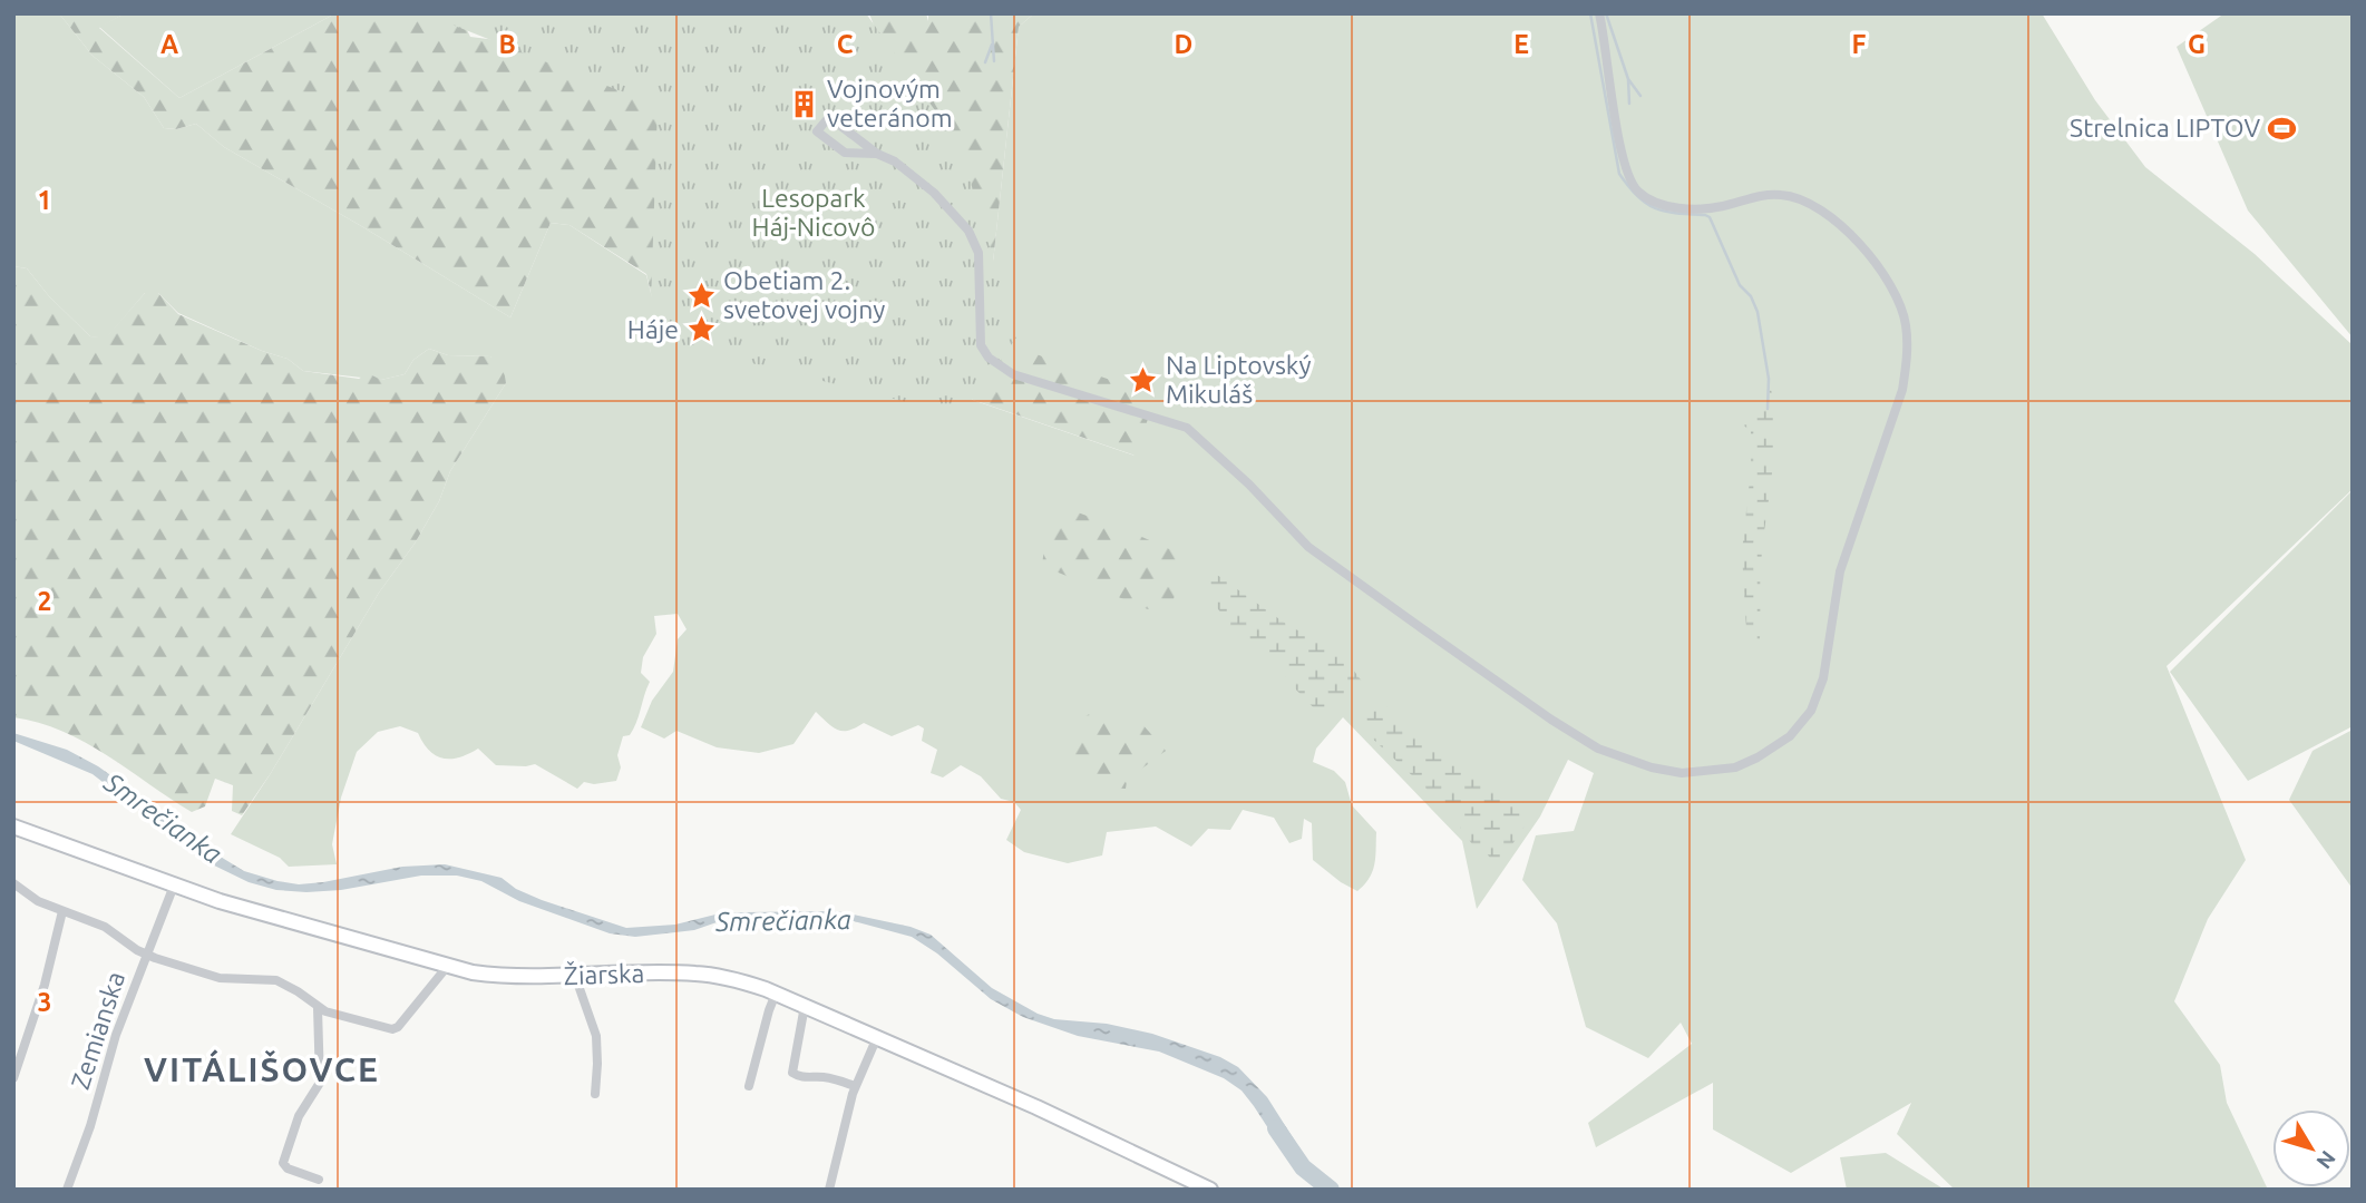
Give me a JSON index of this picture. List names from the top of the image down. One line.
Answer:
{"streets":{"street":["Žiarska","Zemianska"]},"crossings":[["Žiarska","Zemianska"]],"districts":["VITÁLIŠOVCE"],"water":["Smrečianka"],"parks":["Lesopark Háj-Nicovô"],"places":{"building":["Vojnovým veteránom"],"sports":["Strelnica LIPTOV"],"place":["Obetiam 2. svetovej vojny","Háje","Na Liptovský Mikuláš"]},"north":"bottom right","grid":{"columns":["A","B","C","D","E","F","G"],"rows":["1","2","3"]}}
